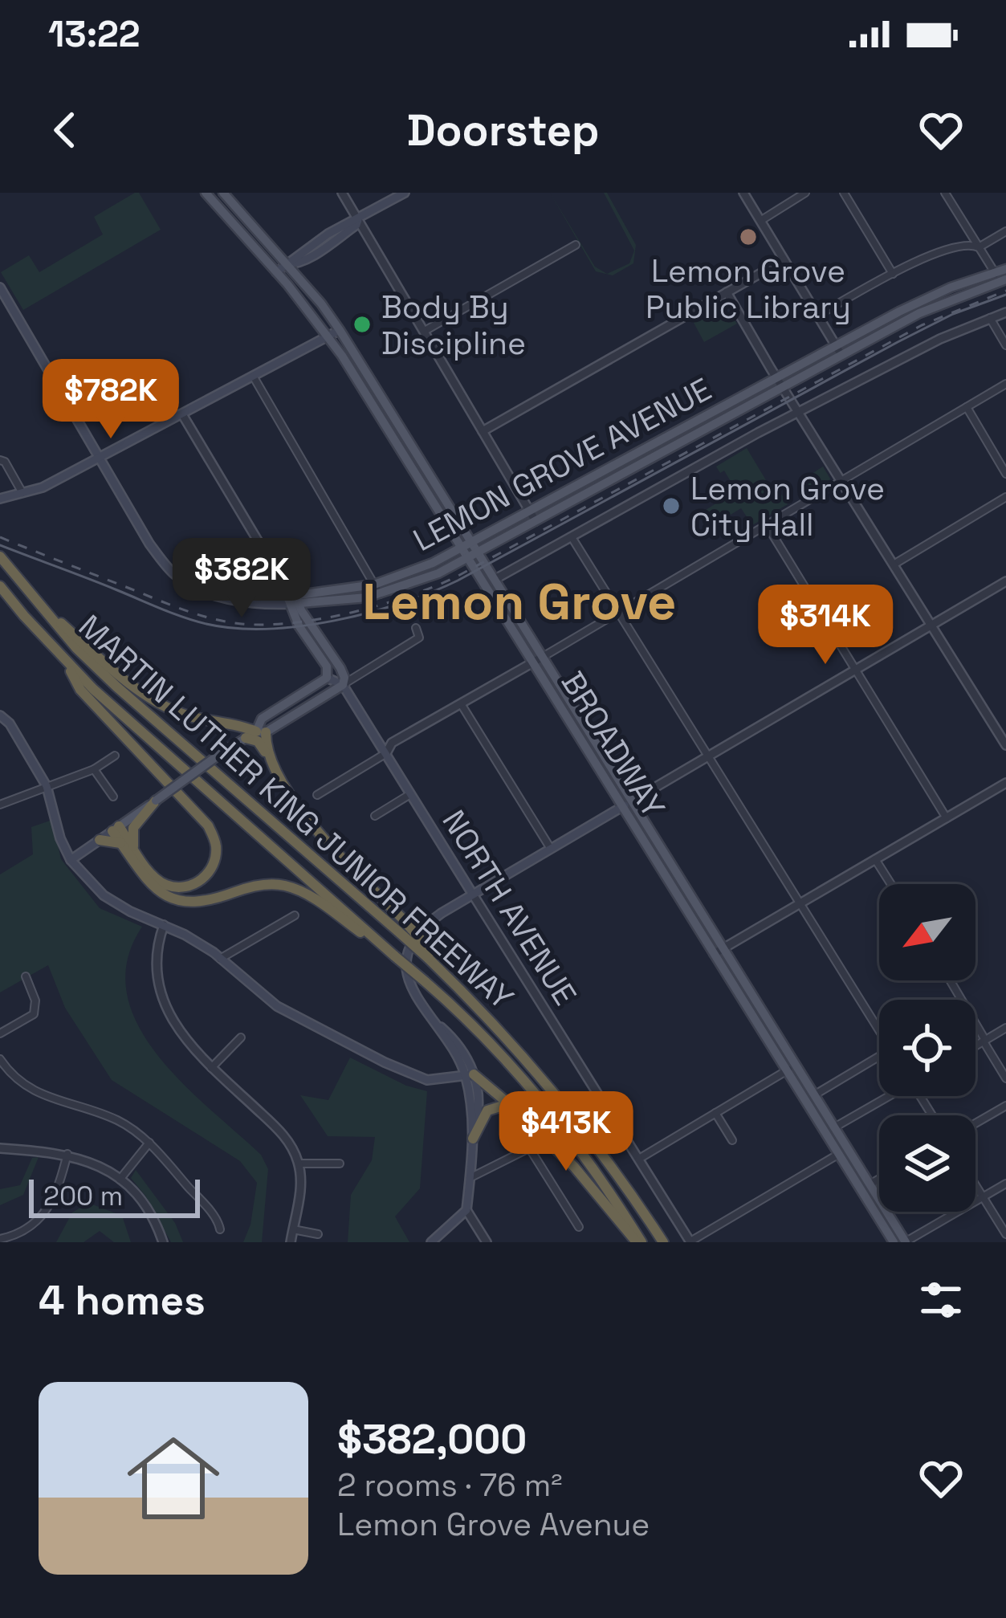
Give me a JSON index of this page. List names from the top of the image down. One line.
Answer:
{"streets":{"highway":["MARTIN LUTHER KING JUNIOR FREEWAY"],"main road":["LEMON GROVE AVENUE","BROADWAY","NORTH AVENUE"]},"crossings":[["LEMON GROVE AVENUE","BROADWAY"],["LEMON GROVE AVENUE","NORTH AVENUE"]],"districts":["Lemon Grove"],"places":["Lemon Grove Public Library","Body By Discipline","Lemon Grove City Hall"],"scale_bar":"200 m","north":"bottom left","page":{"status":"13:22","header":"Doorstep","price":["$782K","$382K","$314K","$413K"],"scale":"200 m","heading":"4 homes","list":[{"name":"$382,000","note":"2 rooms · 76 m² · Lemon Grove Avenue"}]}}
